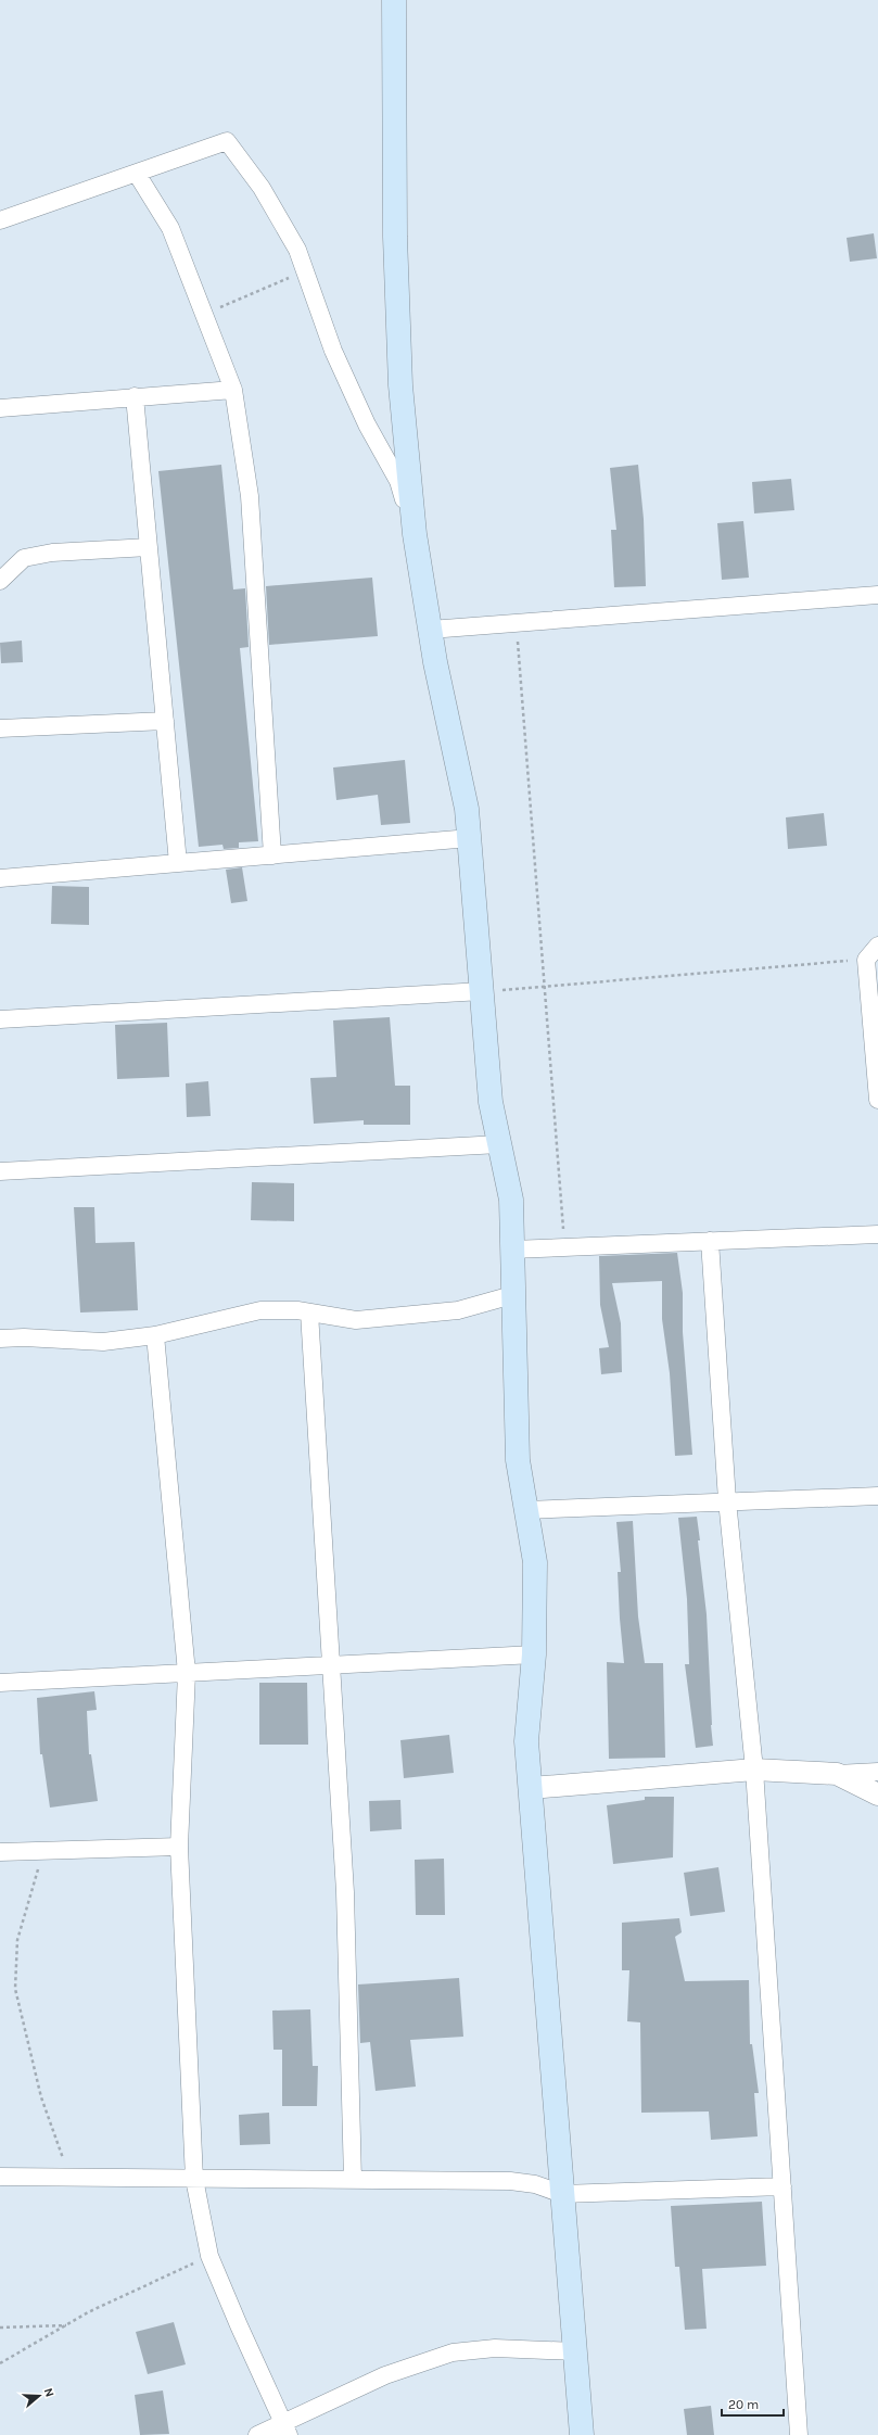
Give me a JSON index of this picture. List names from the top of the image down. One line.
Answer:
{"scale_bar":"20 m","north":"right"}
